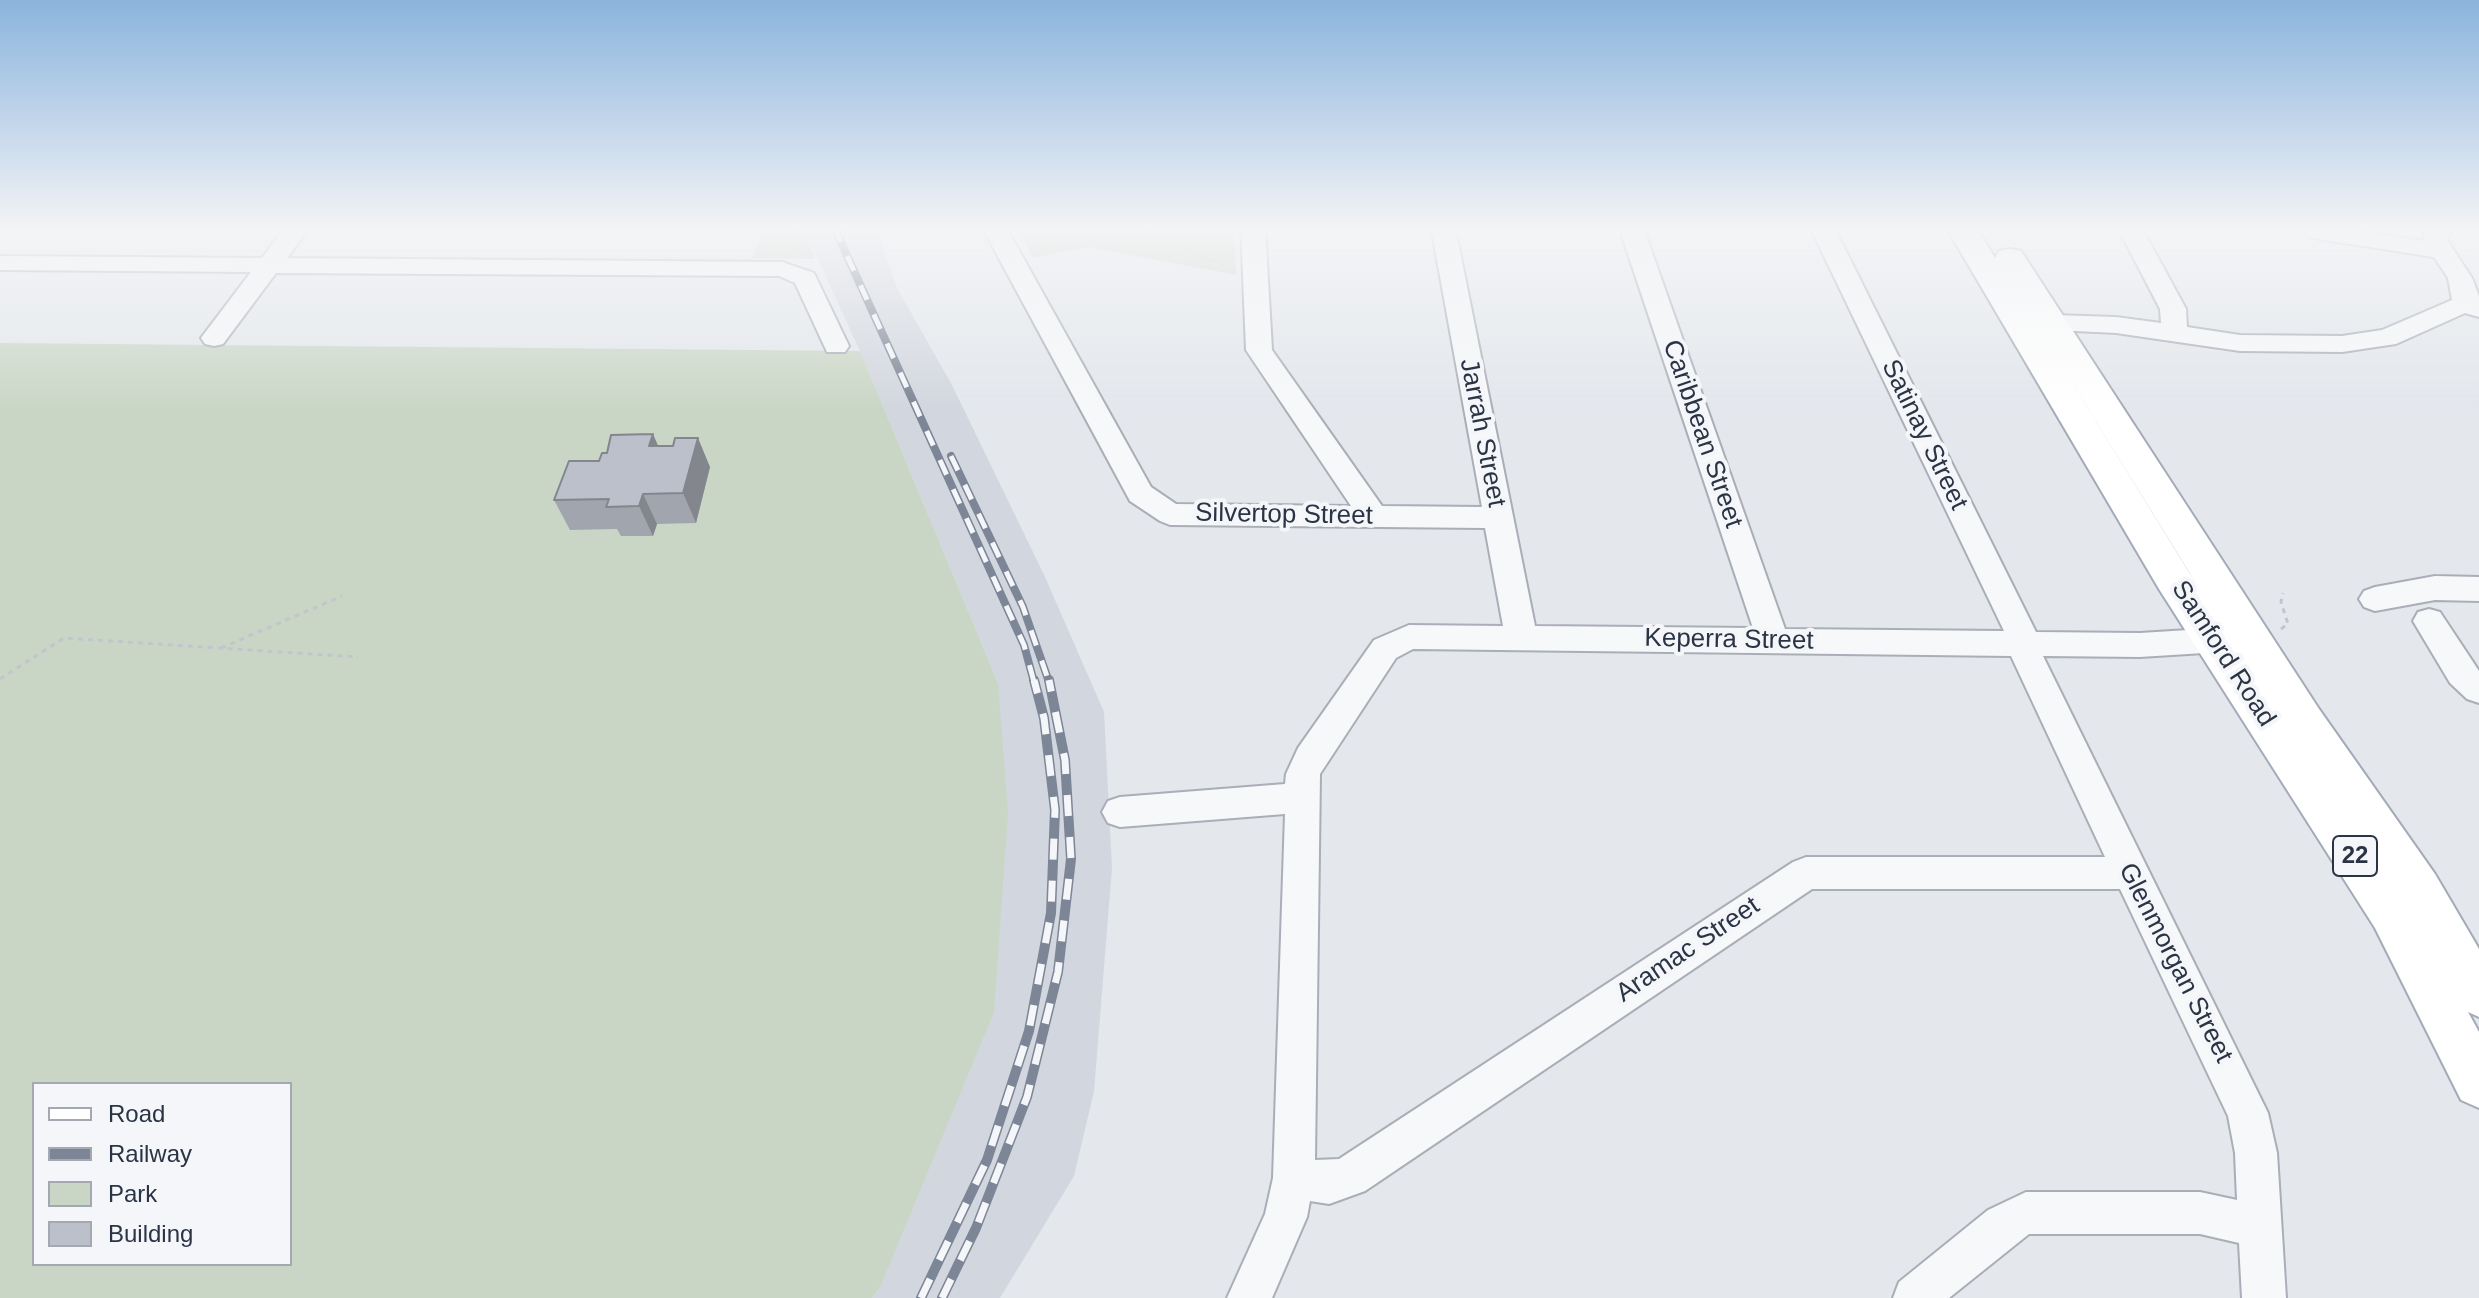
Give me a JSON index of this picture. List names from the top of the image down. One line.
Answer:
{"streets":{"main road":["Samford Road","22"],"street":["Jarrah Street","Caribbean Street","Satinay Street","Silvertop Street","Keperra Street","Aramac Street","Glenmorgan Street"]},"crossings":[["Jarrah Street","Silvertop Street"],["Jarrah Street","Keperra Street"],["Caribbean Street","Keperra Street"],["Satinay Street","Keperra Street"],["Satinay Street","Glenmorgan Street"],["Keperra Street","Samford Road"],["Keperra Street","Aramac Street"],["Keperra Street","Glenmorgan Street"],["Aramac Street","Glenmorgan Street"]],"legend":["Road","Railway","Park","Building"]}
